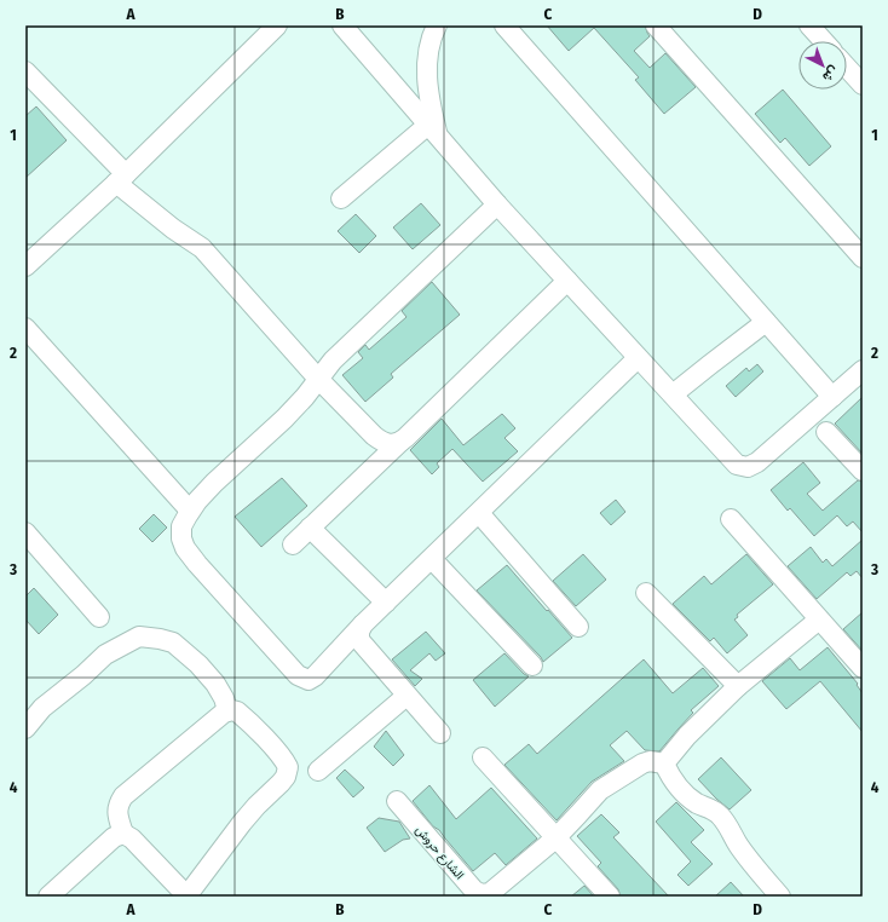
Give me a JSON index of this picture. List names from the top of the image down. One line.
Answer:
{"streets":{"street":["الشارع حروش"]},"north":"bottom right","grid":{"columns":["A","B","C","D"],"rows":["1","2","3","4"]}}
